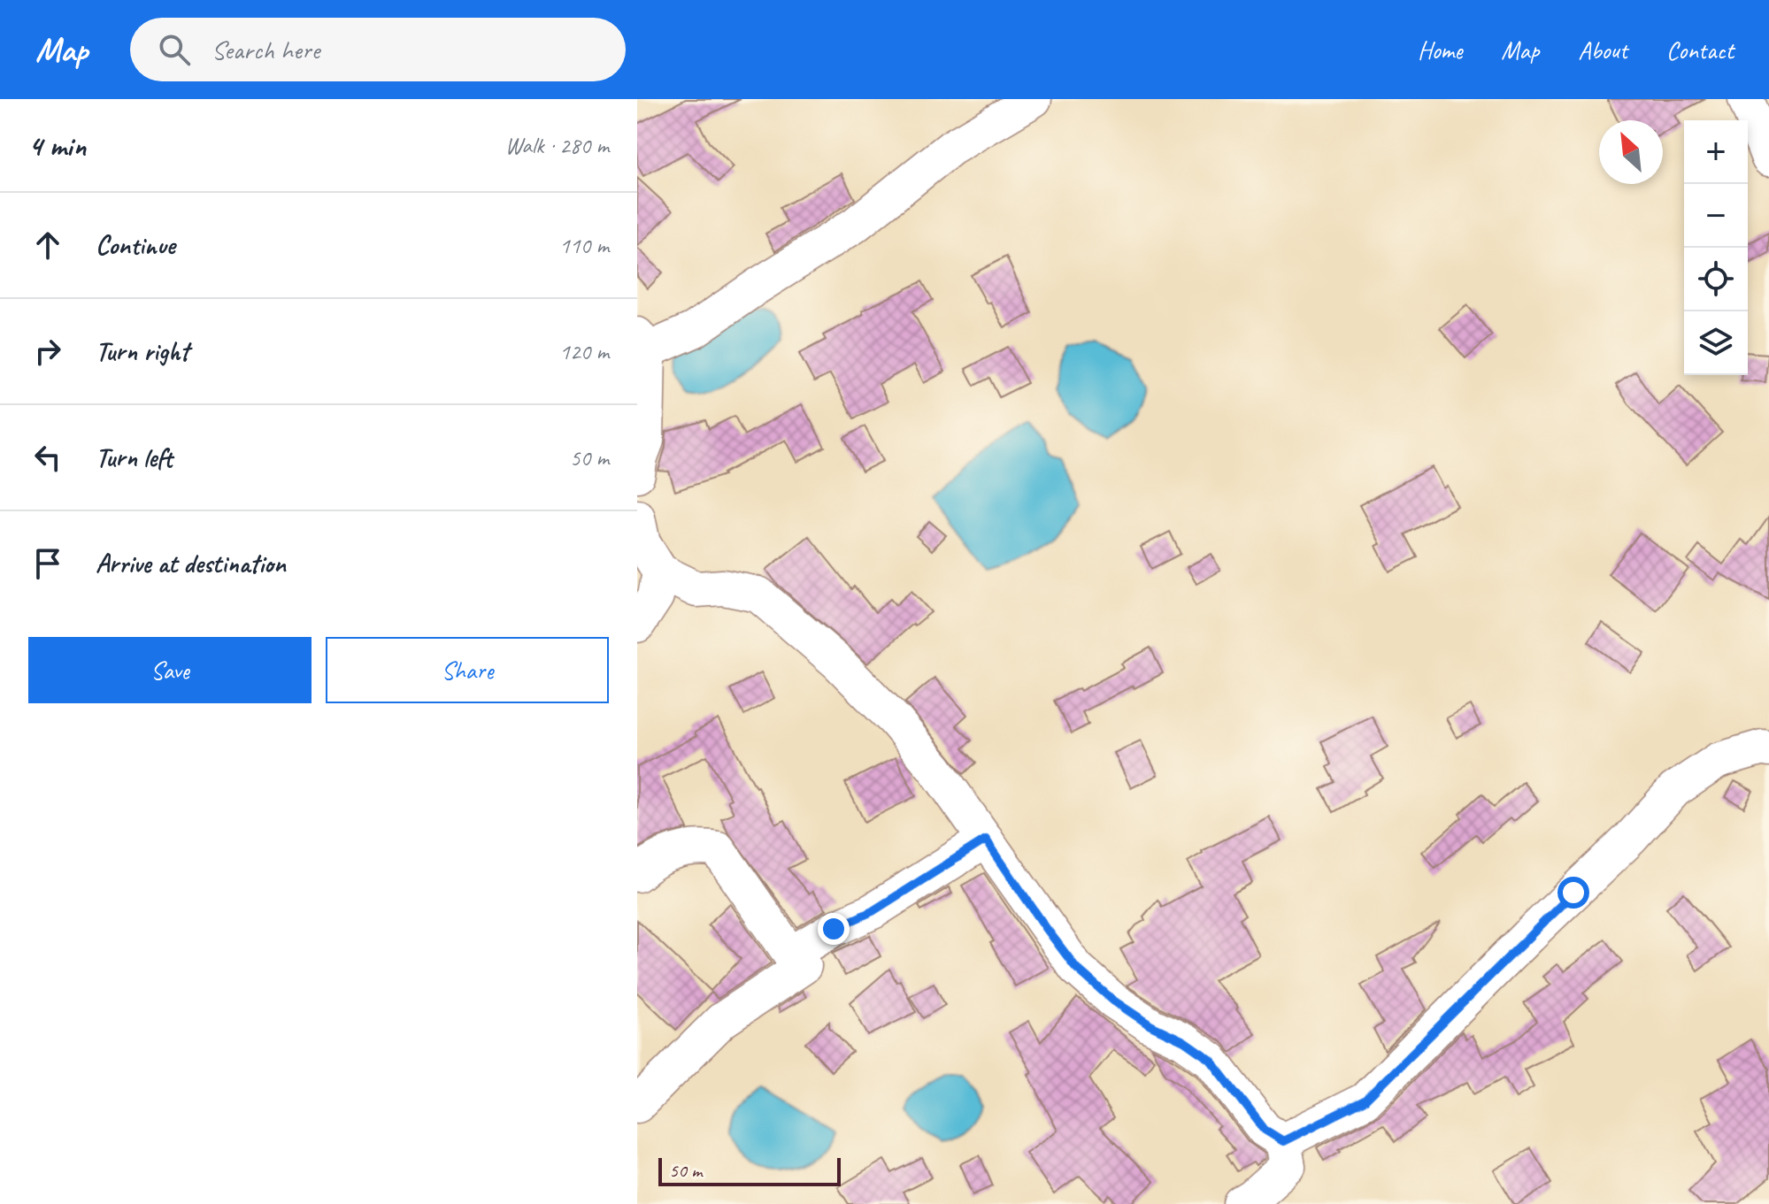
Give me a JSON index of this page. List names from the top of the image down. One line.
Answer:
{"scale_bar":"50 m","north":"top left","page":{"header":"Map","search":"Search here","nav":["Home","Map","About","Contact"],"heading":["4 min","Walk · 280 m"],"map_buttons":["+","−"],"list":[["Continue","110 m"],["Turn right","120 m"],["Turn left","50 m"],"Arrive at destination"],"buttons":["Save","Share"],"scale":"50 m"}}
